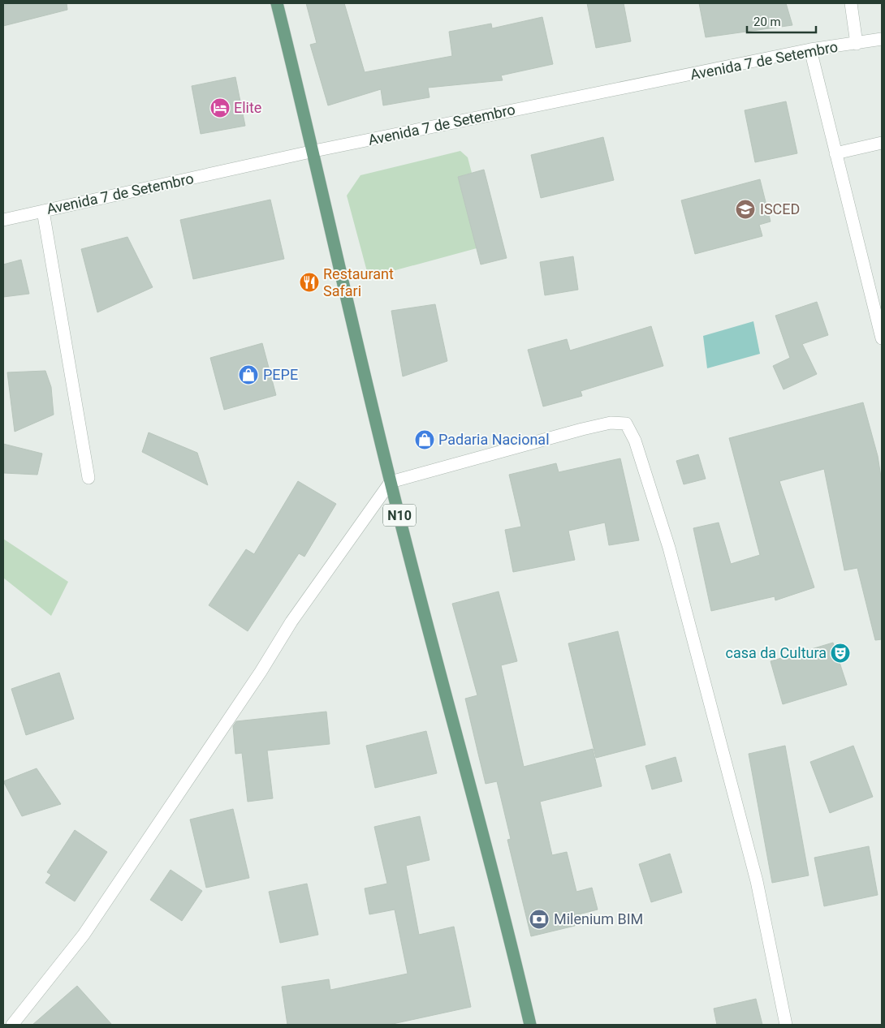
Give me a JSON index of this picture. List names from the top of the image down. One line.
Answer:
{"streets":{"main road":["N10"],"street":["Avenida 7 de Setembro"]},"crossings":[["Avenida 7 de Setembro","N10"]],"places":{"hotel":["Elite"],"school or university":["ISCED"],"restaurant":["Restaurant Safari"],"shop":["PEPE","Padaria Nacional"],"theatre":["casa da Cultura"],"bank":["Milenium BIM"]},"scale_bar":"20 m"}
